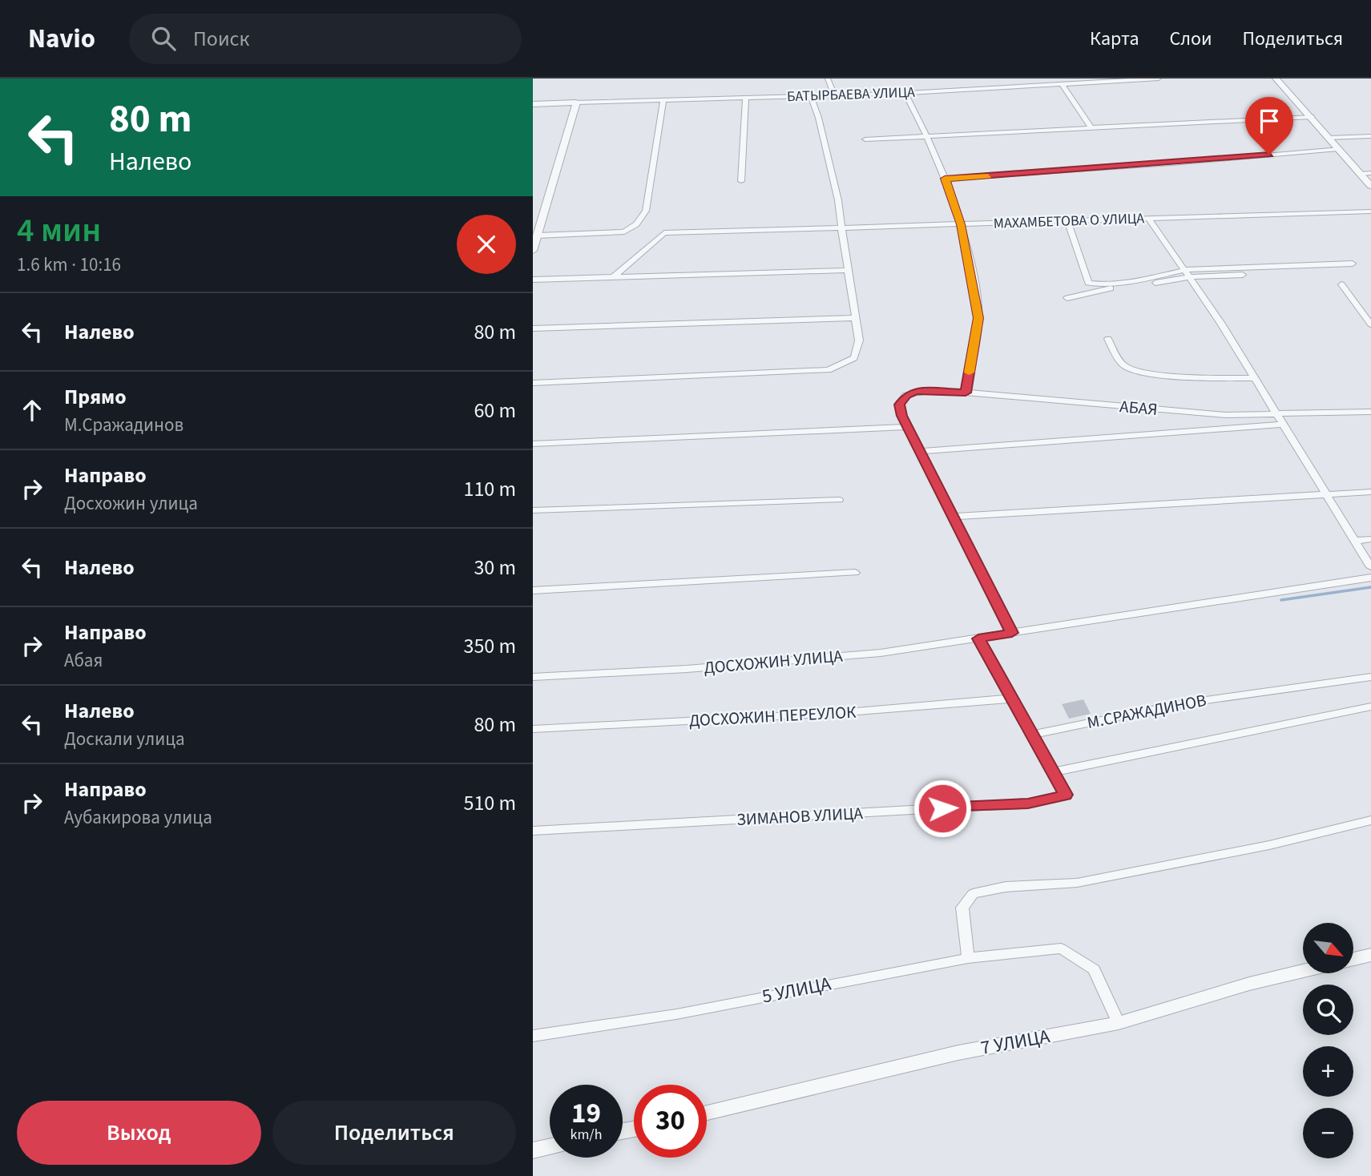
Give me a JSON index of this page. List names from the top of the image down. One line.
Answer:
{"streets":{"street":["БАТЫРБАЕВА УЛИЦА","МАХАМБЕТОВА О УЛИЦА","АБАЯ","ДОСХОЖИН УЛИЦА","М.СРАЖАДИНОВ","ДОСХОЖИН ПЕРЕУЛОК","ЗИМАНОВ УЛИЦА","5 УЛИЦА","7 УЛИЦА"]},"north":"bottom right","page":{"header":"Navio","search":"Поиск","nav":["Карта","Слои","Поделиться"],"turn":["80 m","Налево"],"heading":["4 мин","1.6 km · 10:16"],"list":[{"name":"Налево","value":"80 m"},{"name":"Прямо","note":"М.Сражадинов","value":"60 m"},{"name":"Направо","note":"Досхожин улица","value":"110 m"},{"name":"Налево","value":"30 m"},{"name":"Направо","note":"Абая","value":"350 m"},{"name":"Налево","note":"Доскали улица","value":"80 m"},{"name":"Направо","note":"Аубакирова улица","value":"510 m"}],"map_buttons":["+","−"],"speed":"19 km/h","limit":"30","buttons":["Выход","Поделиться"]}}
